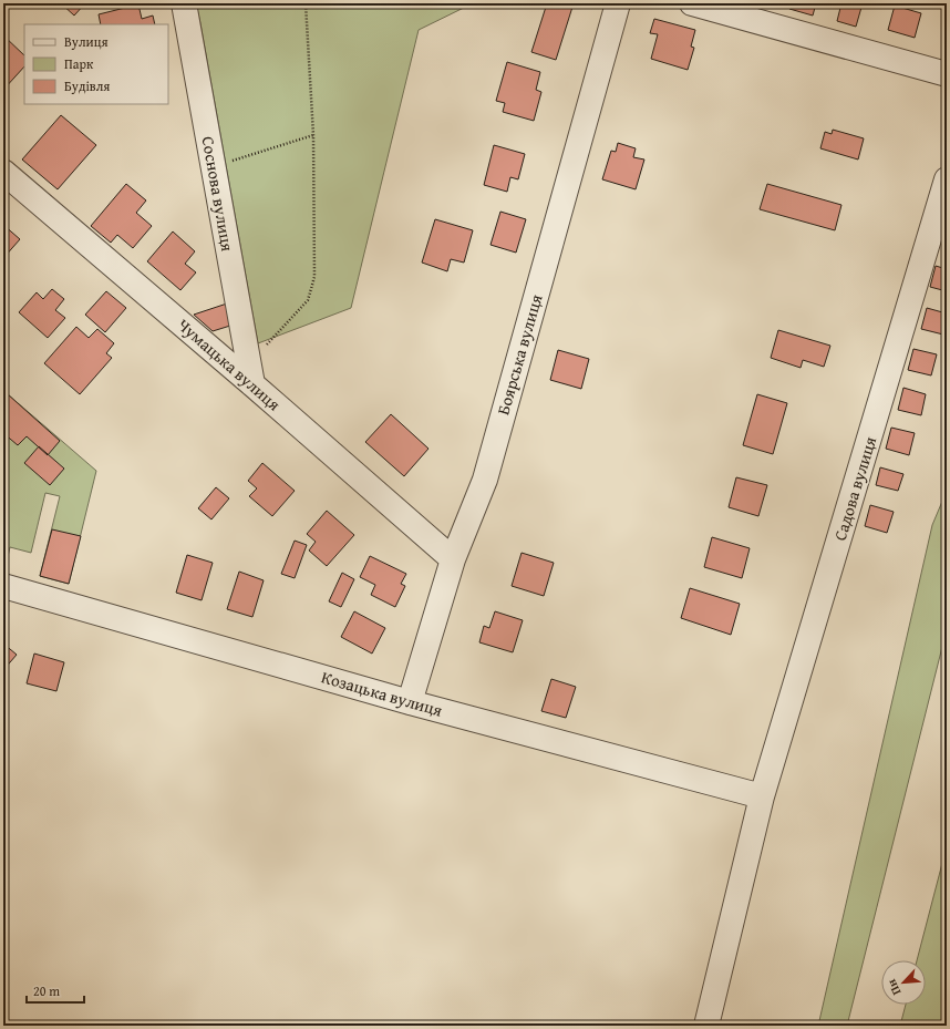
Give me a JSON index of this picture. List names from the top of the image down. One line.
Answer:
{"streets":{"street":["Соснова вулиця","Боярська вулиця","Чумацька вулиця","Садова вулиця","Козацька вулиця"]},"crossings":[["Соснова вулиця","Чумацька вулиця"],["Боярська вулиця","Чумацька вулиця"],["Боярська вулиця","Козацька вулиця"],["Садова вулиця","Козацька вулиця"]],"legend":["Вулиця","Парк","Будівля"],"scale_bar":"20 m","north":"bottom left"}
